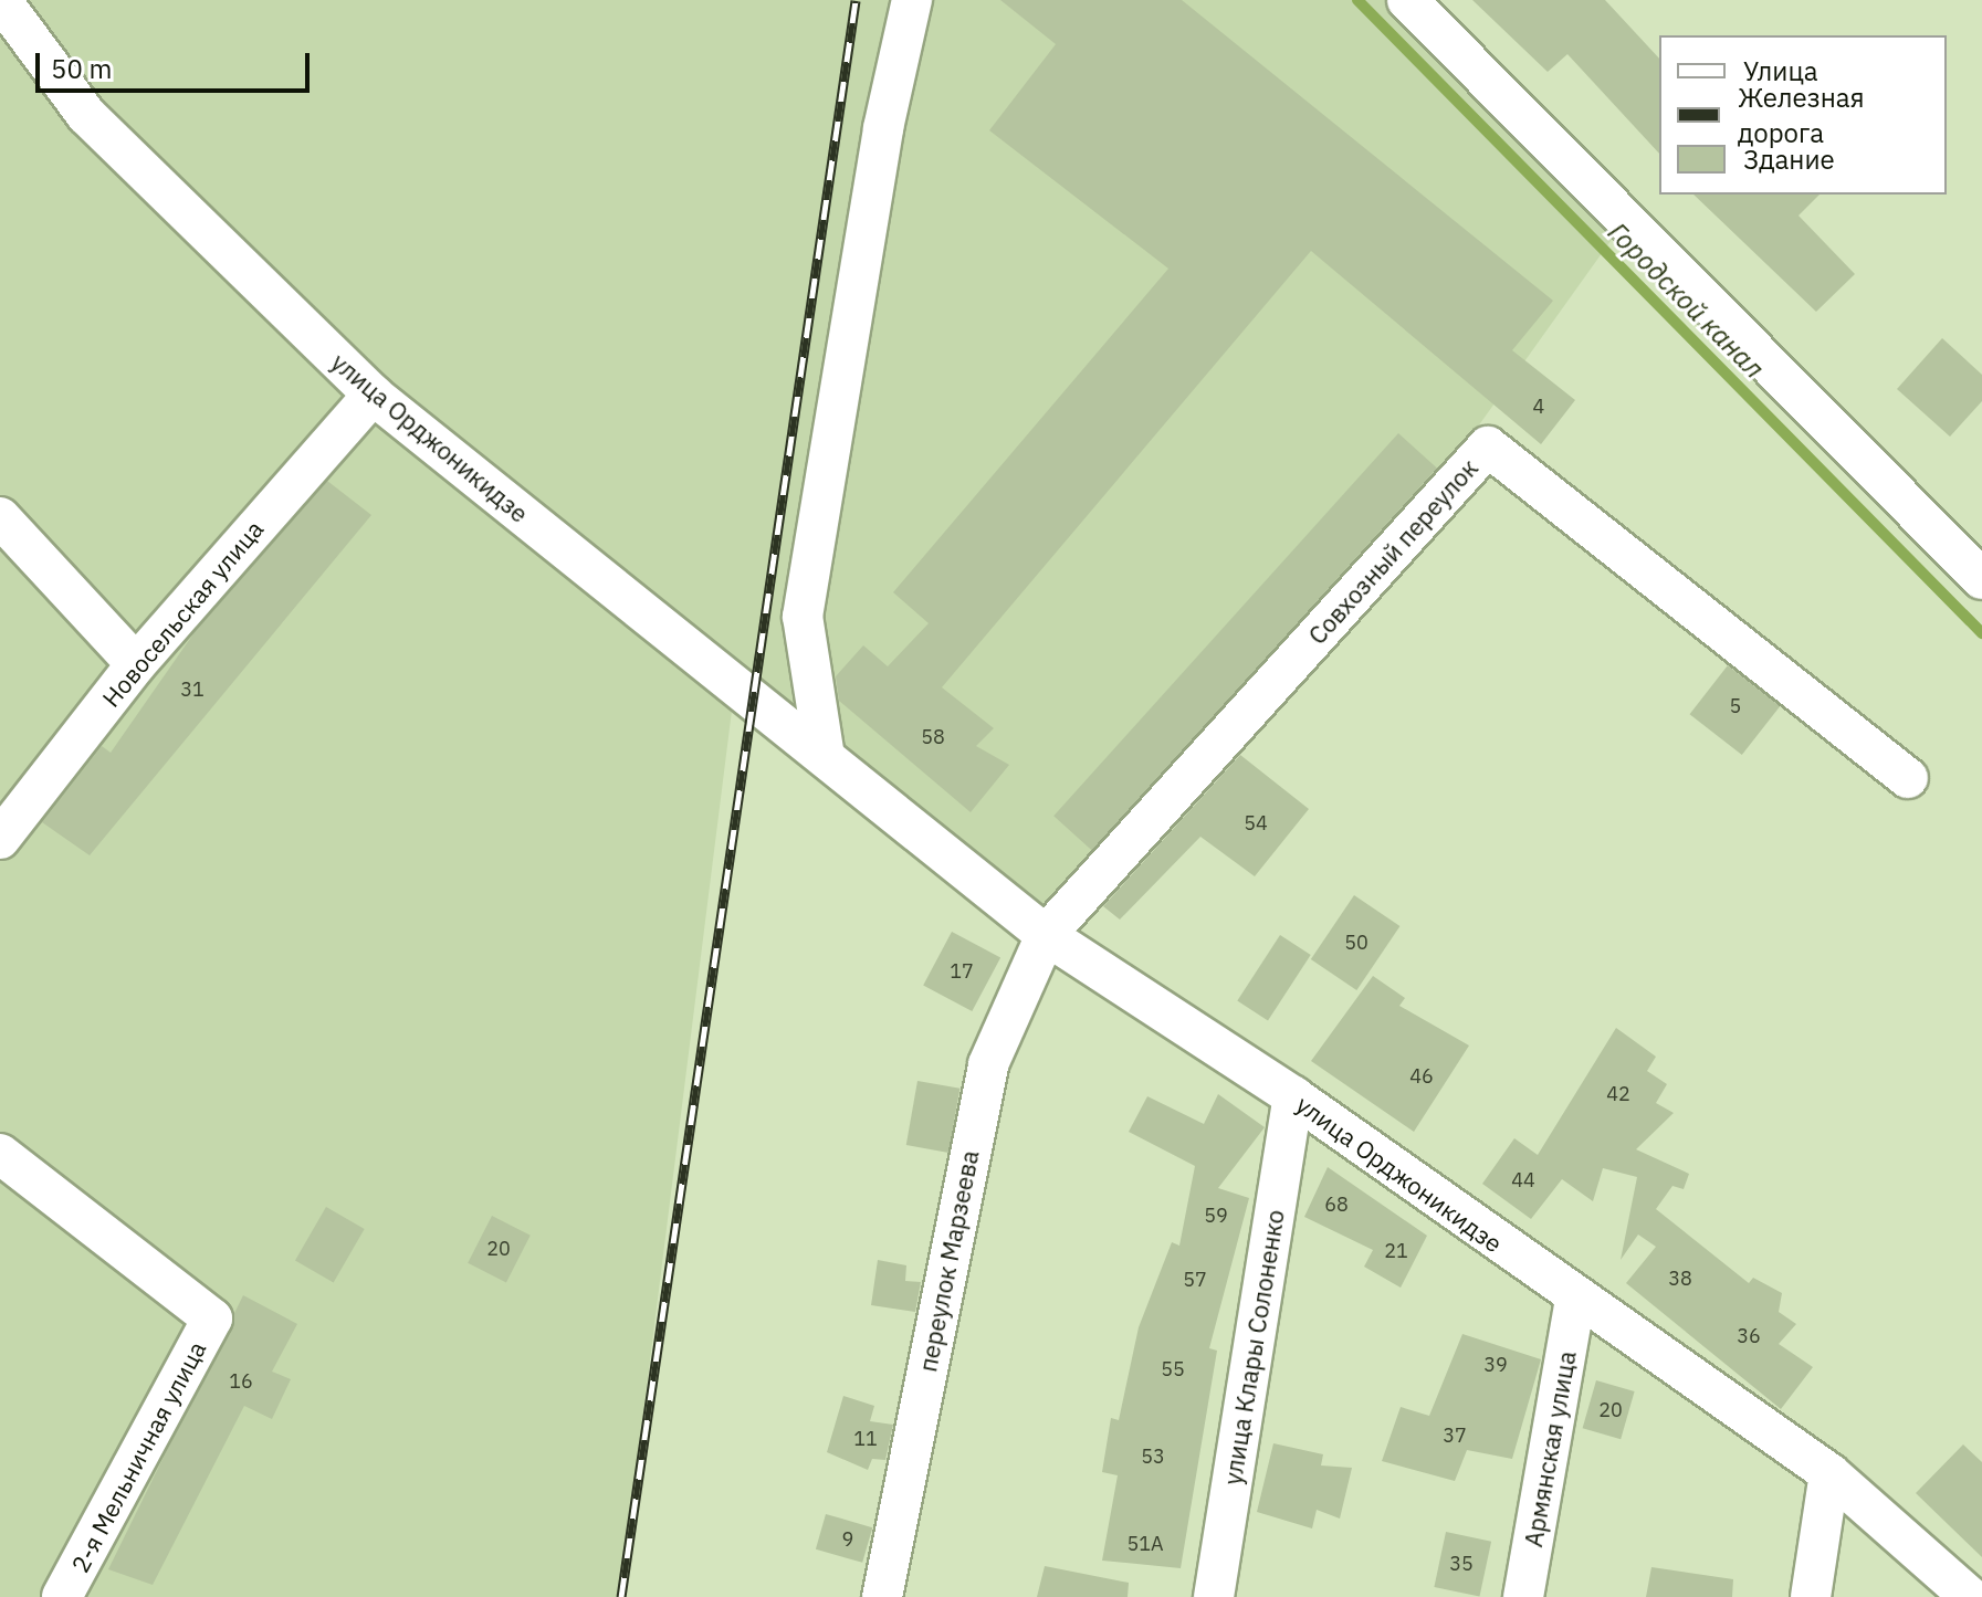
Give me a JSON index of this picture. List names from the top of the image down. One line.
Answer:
{"streets":{"street":["улица Орджоникидзе","Совхозный переулок","Новосельская улица","переулок Марзеева","улица Клары Солоненко","Армянская улица","2-я Мельничная улица"]},"crossings":[["улица Орджоникидзе","Совхозный переулок"],["улица Орджоникидзе","Новосельская улица"],["улица Орджоникидзе","переулок Марзеева"],["улица Орджоникидзе","улица Клары Солоненко"],["улица Орджоникидзе","Армянская улица"],["Совхозный переулок","переулок Марзеева"]],"water":["Городской канал"],"house_numbers":["4","31","5","58","54","50","17","46","42","44","68","59","20","21","38","57","36","39","55","16","20","37","11","53","9","51А","35"],"legend":["Улица","Железная дорога","Здание"],"scale_bar":"50 m"}
